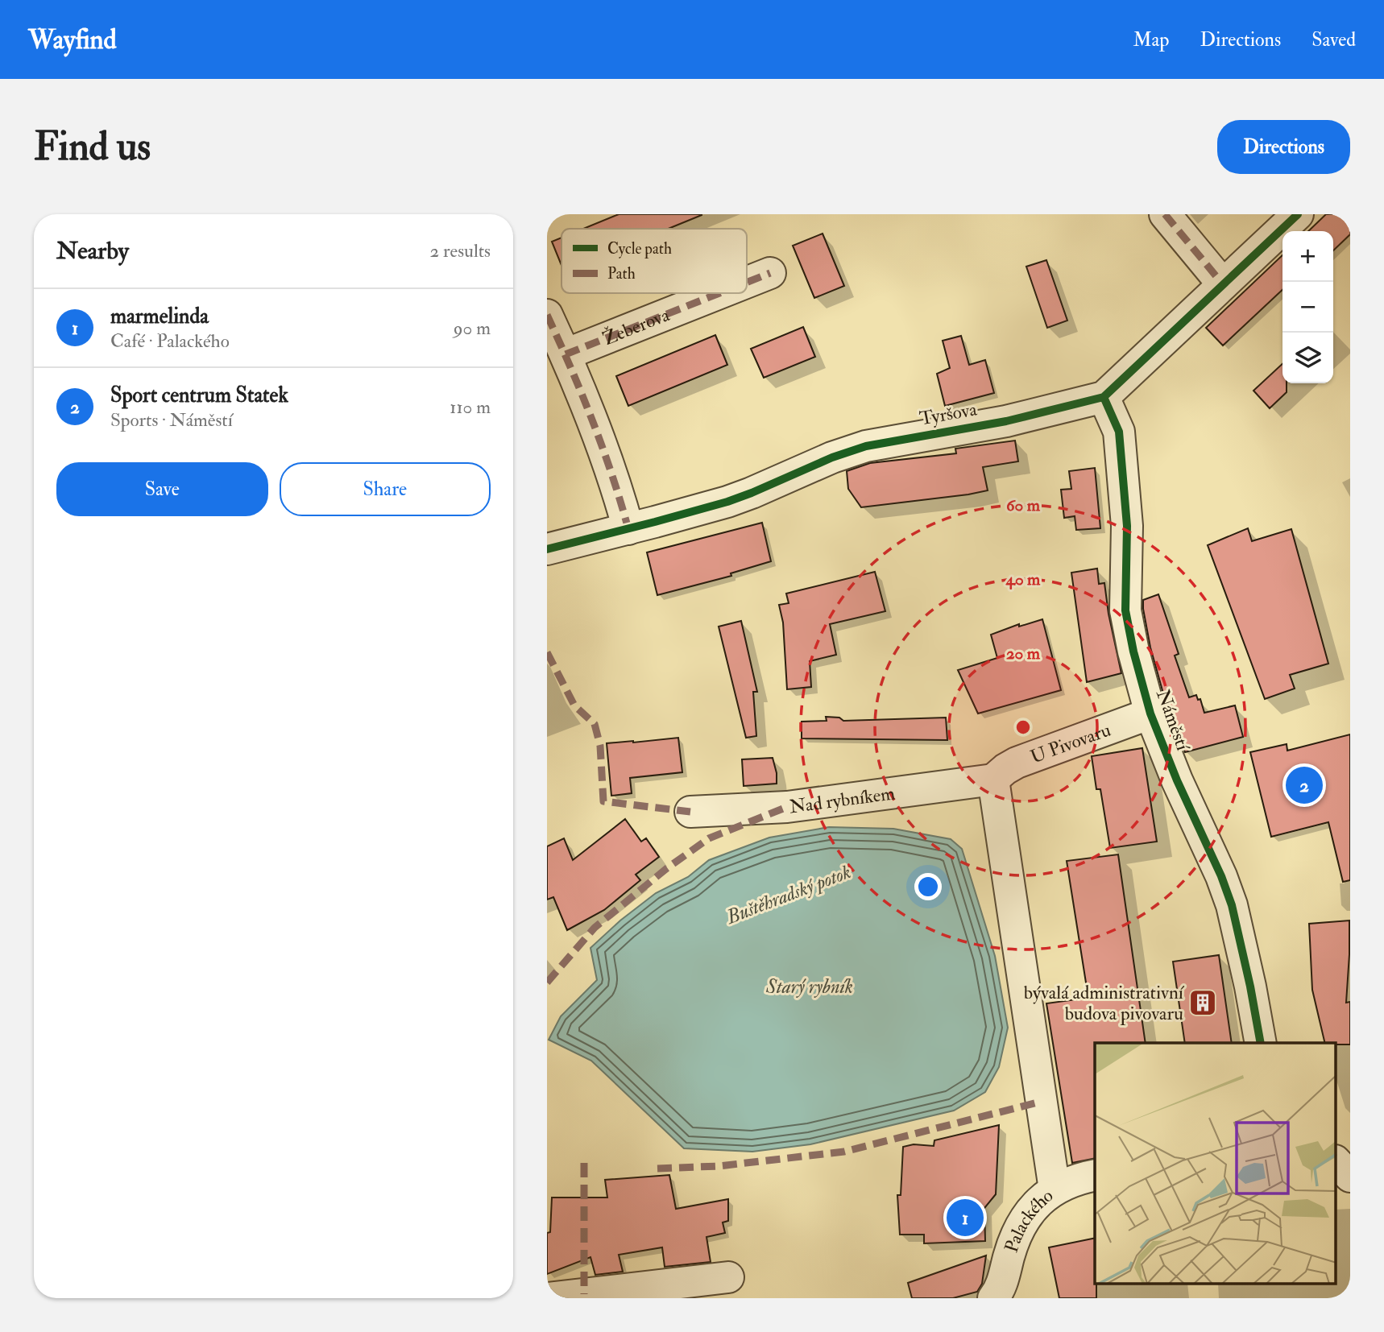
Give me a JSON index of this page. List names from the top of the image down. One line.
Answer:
{"streets":{"street":["Žeberova","Tyršova","Náměstí","U Pivovaru","Nad rybníkem","Palackého"]},"crossings":[["Tyršova","Náměstí"],["Náměstí","U Pivovaru"],["U Pivovaru","Nad rybníkem"]],"water":["Buštěhradský potok","Starý rybník"],"places":{"building":["bývalá administrativní budova pivovaru"]},"legend":["Cycle path","Path"],"page":{"header":"Wayfind","nav":["Map","Directions","Saved"],"buttons":["Directions",["Save","Share"]],"title":"Find us","heading":["Nearby","2 results"],"map_buttons":["+","−"],"list":[{"mark":"1","name":"marmelinda","note":"Café · Palackého","value":"90 m"},{"mark":"2","name":"Sport centrum Statek","note":"Sports · Náměstí","value":"110 m"}],"pins":["2","1"]},"rings":["60 m","40 m","20 m"]}
